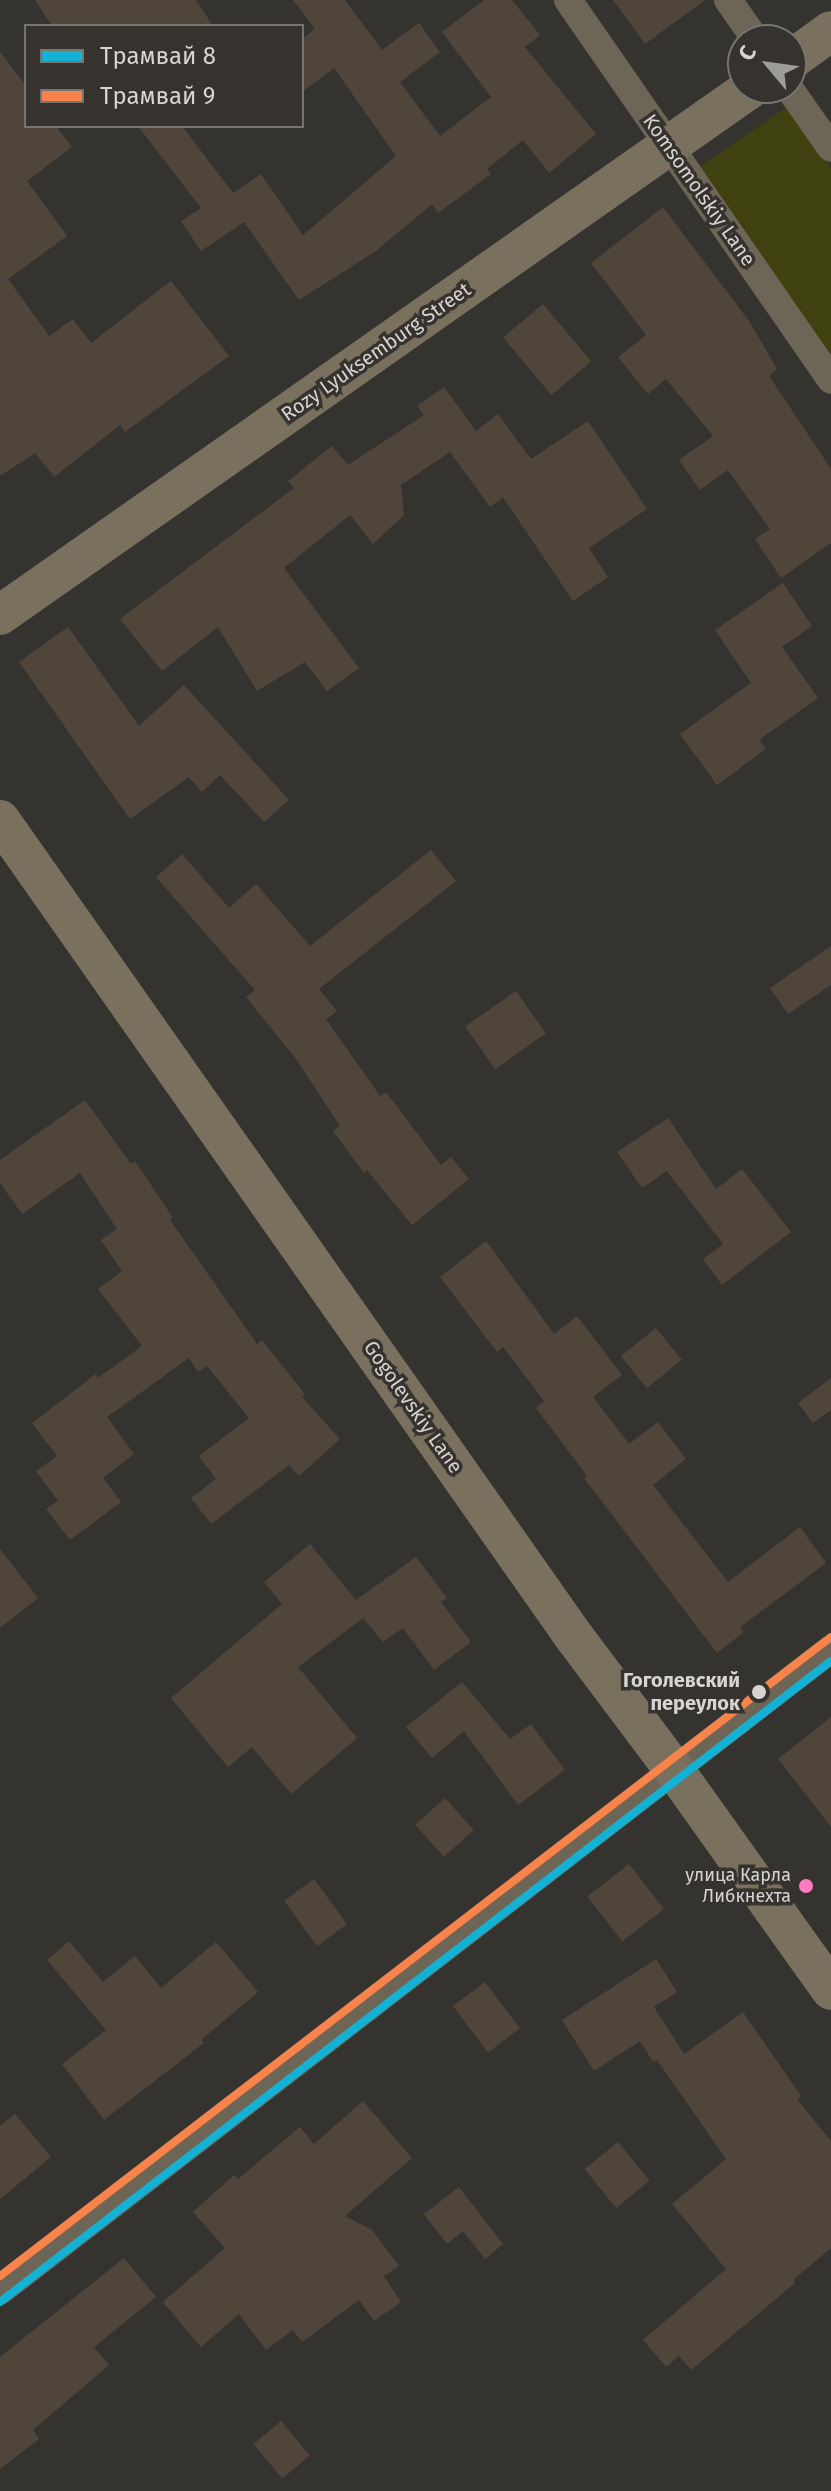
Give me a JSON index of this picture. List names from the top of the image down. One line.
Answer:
{"streets":{"main road":["Rozy Lyuksemburg Street","Gogolevskiy Lane"],"street":["Komsomolskiy Lane"]},"crossings":[["Komsomolskiy Lane","Rozy Lyuksemburg Street"]],"places":["Гоголевский переулок","улица Карла Либкнехта"],"lines":["tram line 9","tram line 8"],"legend":["Трамвай 8","Трамвай 9"],"north":"top left"}
